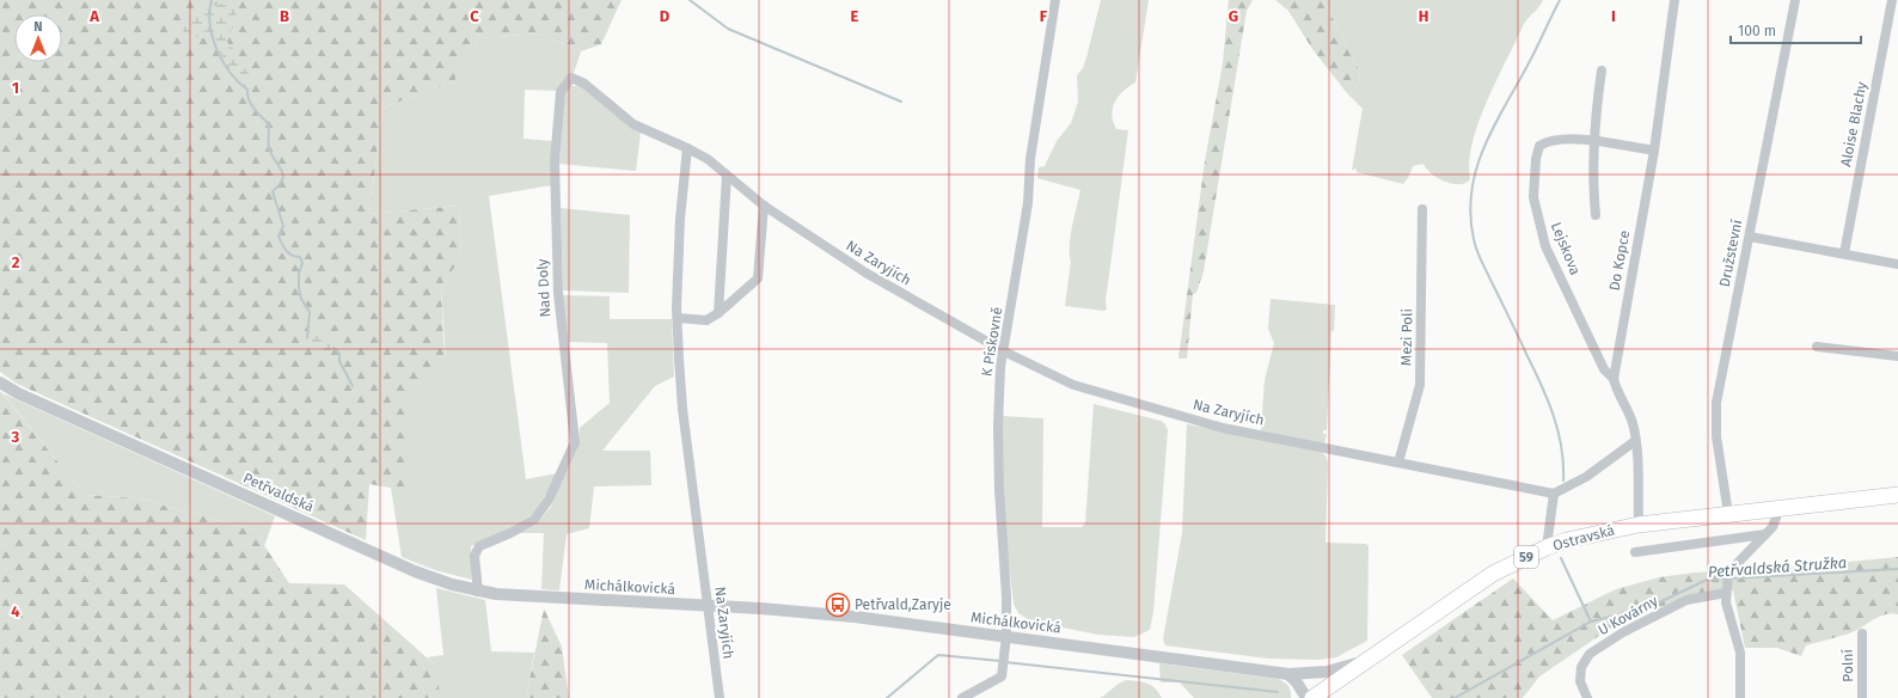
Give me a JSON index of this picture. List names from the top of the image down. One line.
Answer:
{"streets":{"main road":["Ostravská","59"],"street":["Aloise Blachy","Lejskova","Družstevní","Do Kopce","Na Zaryjích","Nad Doly","Mezi Poli","K Pískovně","Petřvaldská","Michálkovická","U Kovárny","Polní"]},"crossings":[["Lejskova","Do Kopce"],["Družstevní","Ostravská"],["Do Kopce","Ostravská"],["Na Zaryjích","Nad Doly"],["Na Zaryjích","Mezi Poli"],["Na Zaryjích","K Pískovně"],["Na Zaryjích","Michálkovická"],["Nad Doly","Petřvaldská"],["K Pískovně","Michálkovická"],["Petřvaldská","Michálkovická"],["Ostravská","Michálkovická"]],"water":["Petřvaldská Stružka"],"places":{"bus stop":["Petřvald,Zaryje"]},"scale_bar":"100 m","north":"top","grid":{"columns":["A","B","C","D","E","F","G","H","I"],"rows":["1","2","3","4"]}}
